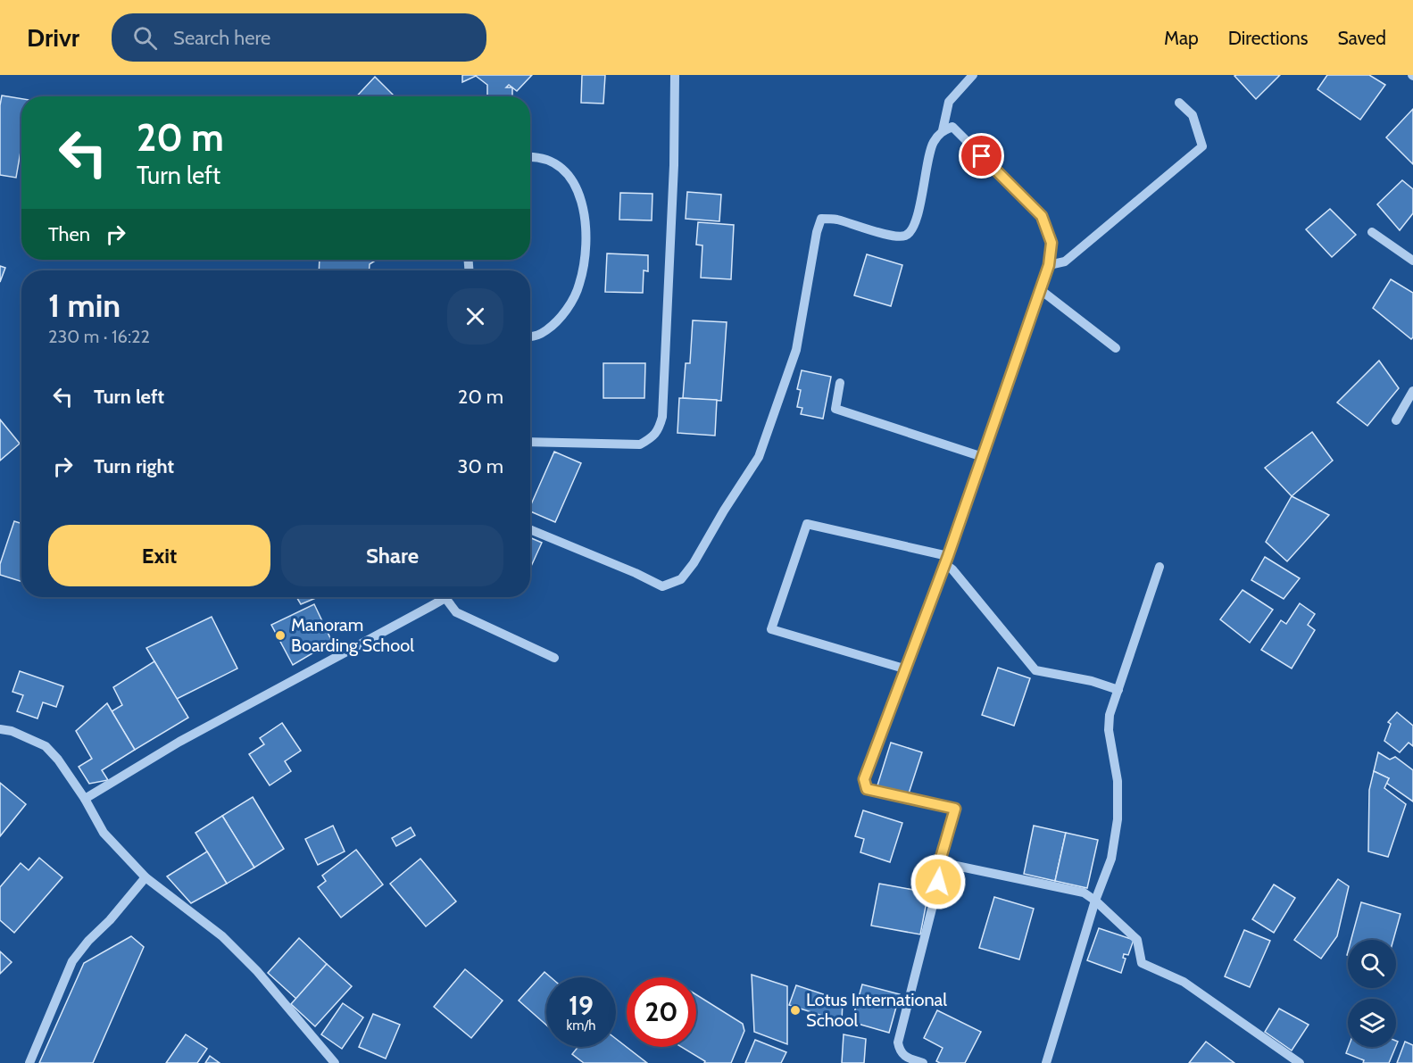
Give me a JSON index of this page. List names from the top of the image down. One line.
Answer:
{"places":["Manoram Boarding School","Lotus International School"],"page":{"header":"Drivr","search":"Search here","nav":["Map","Directions","Saved"],"turn":["20 m","Turn left"],"then":"Then","heading":["1 min","230 m · 16:22"],"list":[{"name":"Turn left","value":"20 m"},{"name":"Turn right","value":"30 m"}],"buttons":["Exit","Share"],"speed":"19 km/h","limit":"20"}}
